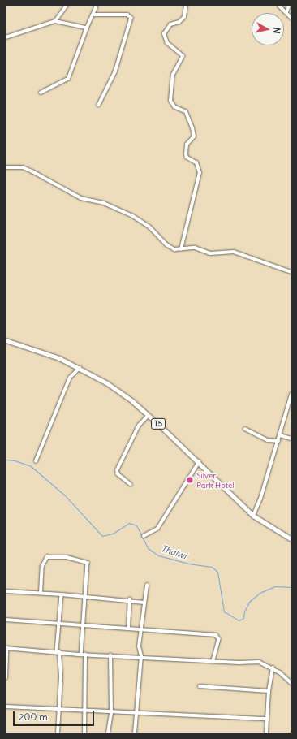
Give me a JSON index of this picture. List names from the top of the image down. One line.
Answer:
{"streets":{"highway":["T5"]},"water":["Thalwi"],"places":["Silver Park Hotel"],"scale_bar":"200 m","north":"right"}
